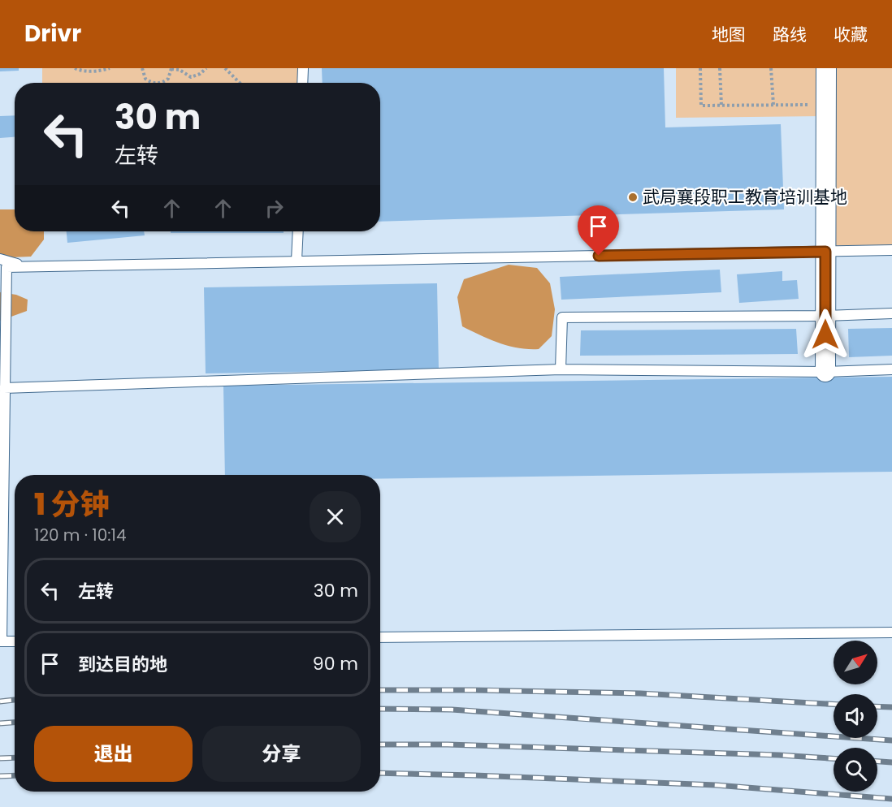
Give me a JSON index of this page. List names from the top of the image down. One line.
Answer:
{"places":["武局襄段职工教育培训基地"],"north":"top right","page":{"header":"Drivr","nav":["地图","路线","收藏"],"turn":["30 m","左转"],"heading":["1 分钟","120 m · 10:14"],"list":[{"name":"左转","value":"30 m"},{"name":"到达目的地","value":"90 m"}],"buttons":["退出","分享"]}}
